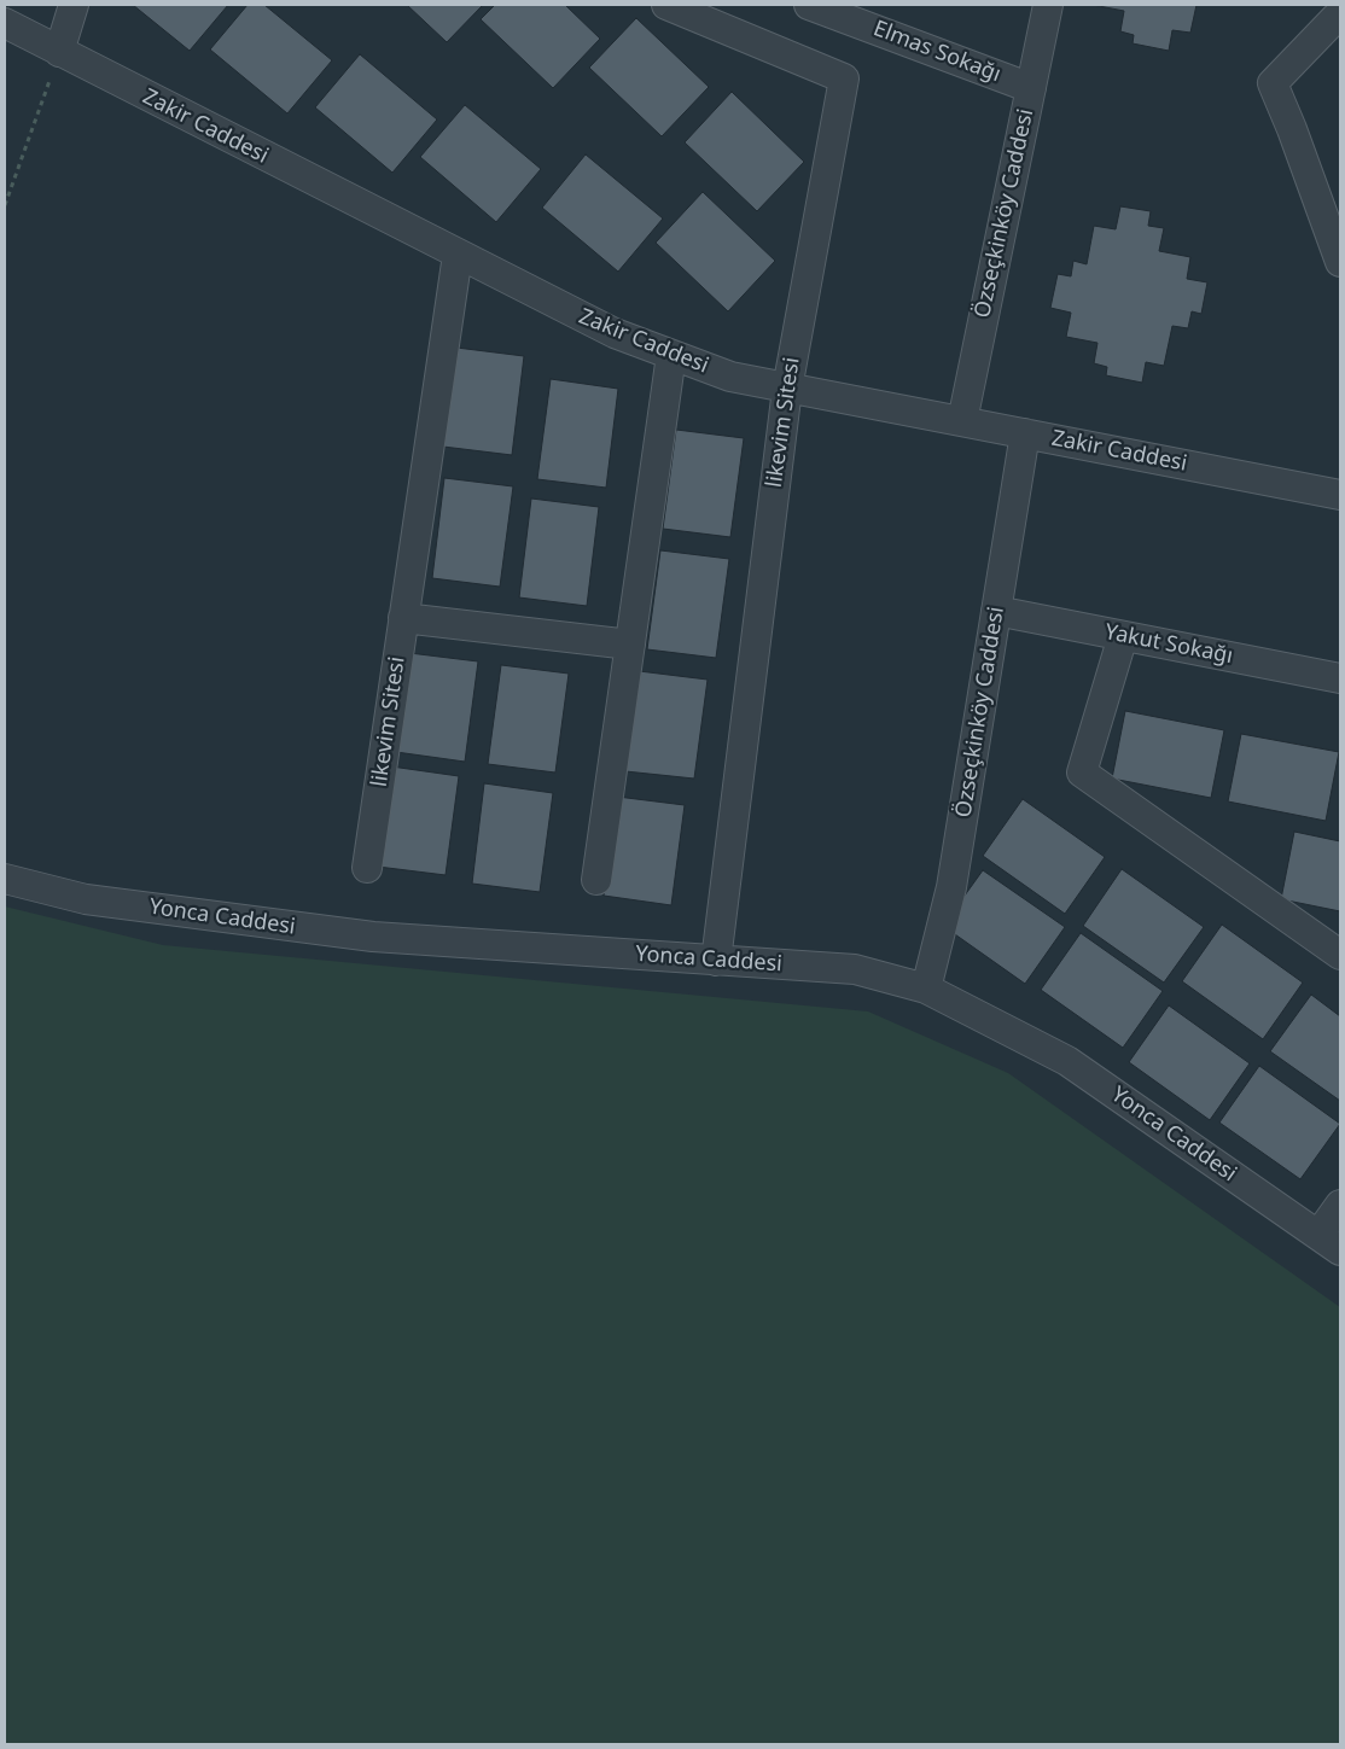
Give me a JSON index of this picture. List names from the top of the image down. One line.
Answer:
{"streets":{"street":["Elmas Sokağı","Zakir Caddesi","Özseçkinköy Caddesi","likevim Sitesi","Yakut Sokağı","Yonca Caddesi"]},"crossings":[["Elmas Sokağı","Özseçkinköy Caddesi"],["Zakir Caddesi","Özseçkinköy Caddesi"],["Zakir Caddesi","likevim Sitesi"],["Özseçkinköy Caddesi","Yakut Sokağı"],["Özseçkinköy Caddesi","Yonca Caddesi"],["likevim Sitesi","Yonca Caddesi"]]}
